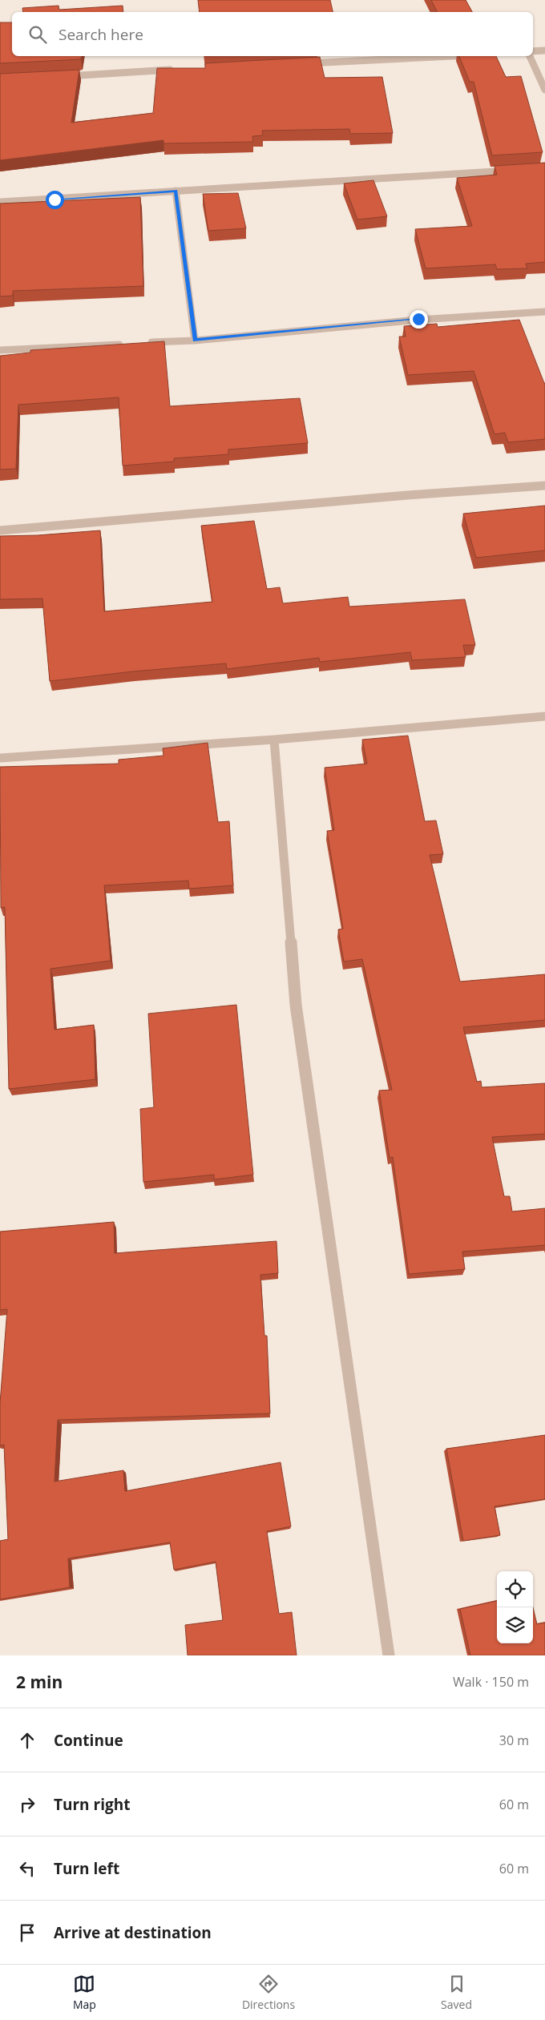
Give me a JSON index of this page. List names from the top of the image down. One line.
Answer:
{"page":{"search":"Search here","heading":["2 min","Walk · 150 m"],"list":[["Continue","30 m"],["Turn right","60 m"],["Turn left","60 m"],"Arrive at destination"],"nav":["Map","Directions","Saved"]}}
